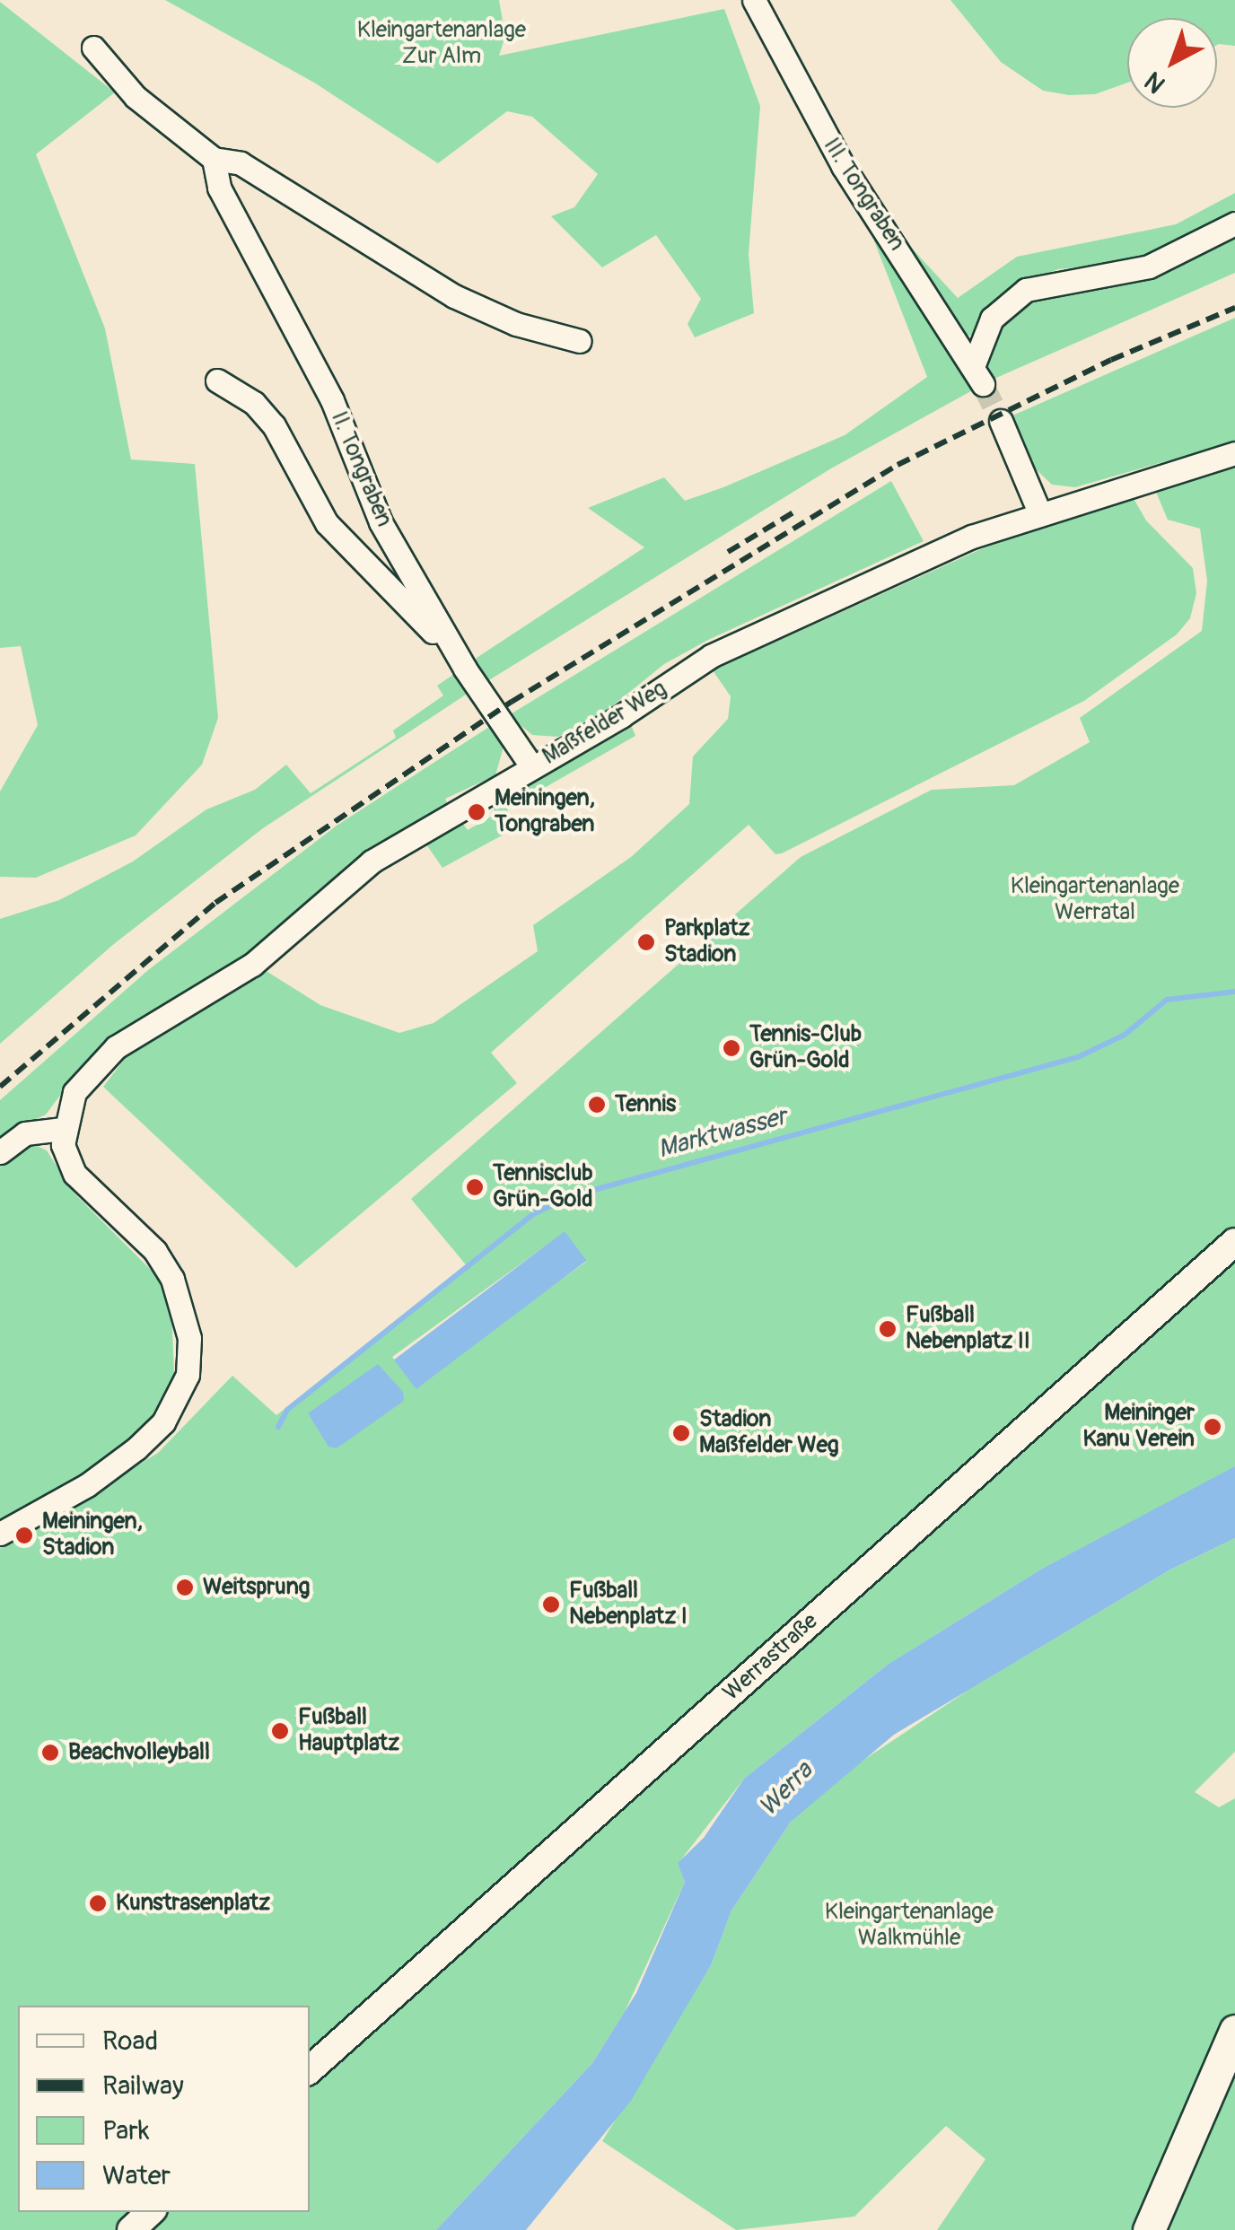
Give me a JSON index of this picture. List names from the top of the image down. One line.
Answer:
{"streets":{"street":["III. Tongraben","II. Tongraben","Maßfelder Weg","Werrastraße"]},"crossings":[["II. Tongraben","Maßfelder Weg"]],"water":["Marktwasser","Werra"],"parks":["Kleingartenanlage Zur Alm","Kleingartenanlage Werratal","Kleingartenanlage Walkmühle"],"places":["Meiningen, Tongraben","Parkplatz Stadion","Tennis-Club Grün-Gold","Tennis","Tennisclub Grün-Gold","Fußball Nebenplatz II","Meininger Kanu Verein","Stadion Maßfelder Weg","Meiningen, Stadion","Weitsprung","Fußball Nebenplatz I","Fußball Hauptplatz","Beachvolleyball","Kunstrasenplatz"],"legend":["Road","Railway","Park","Water"],"north":"bottom left"}
